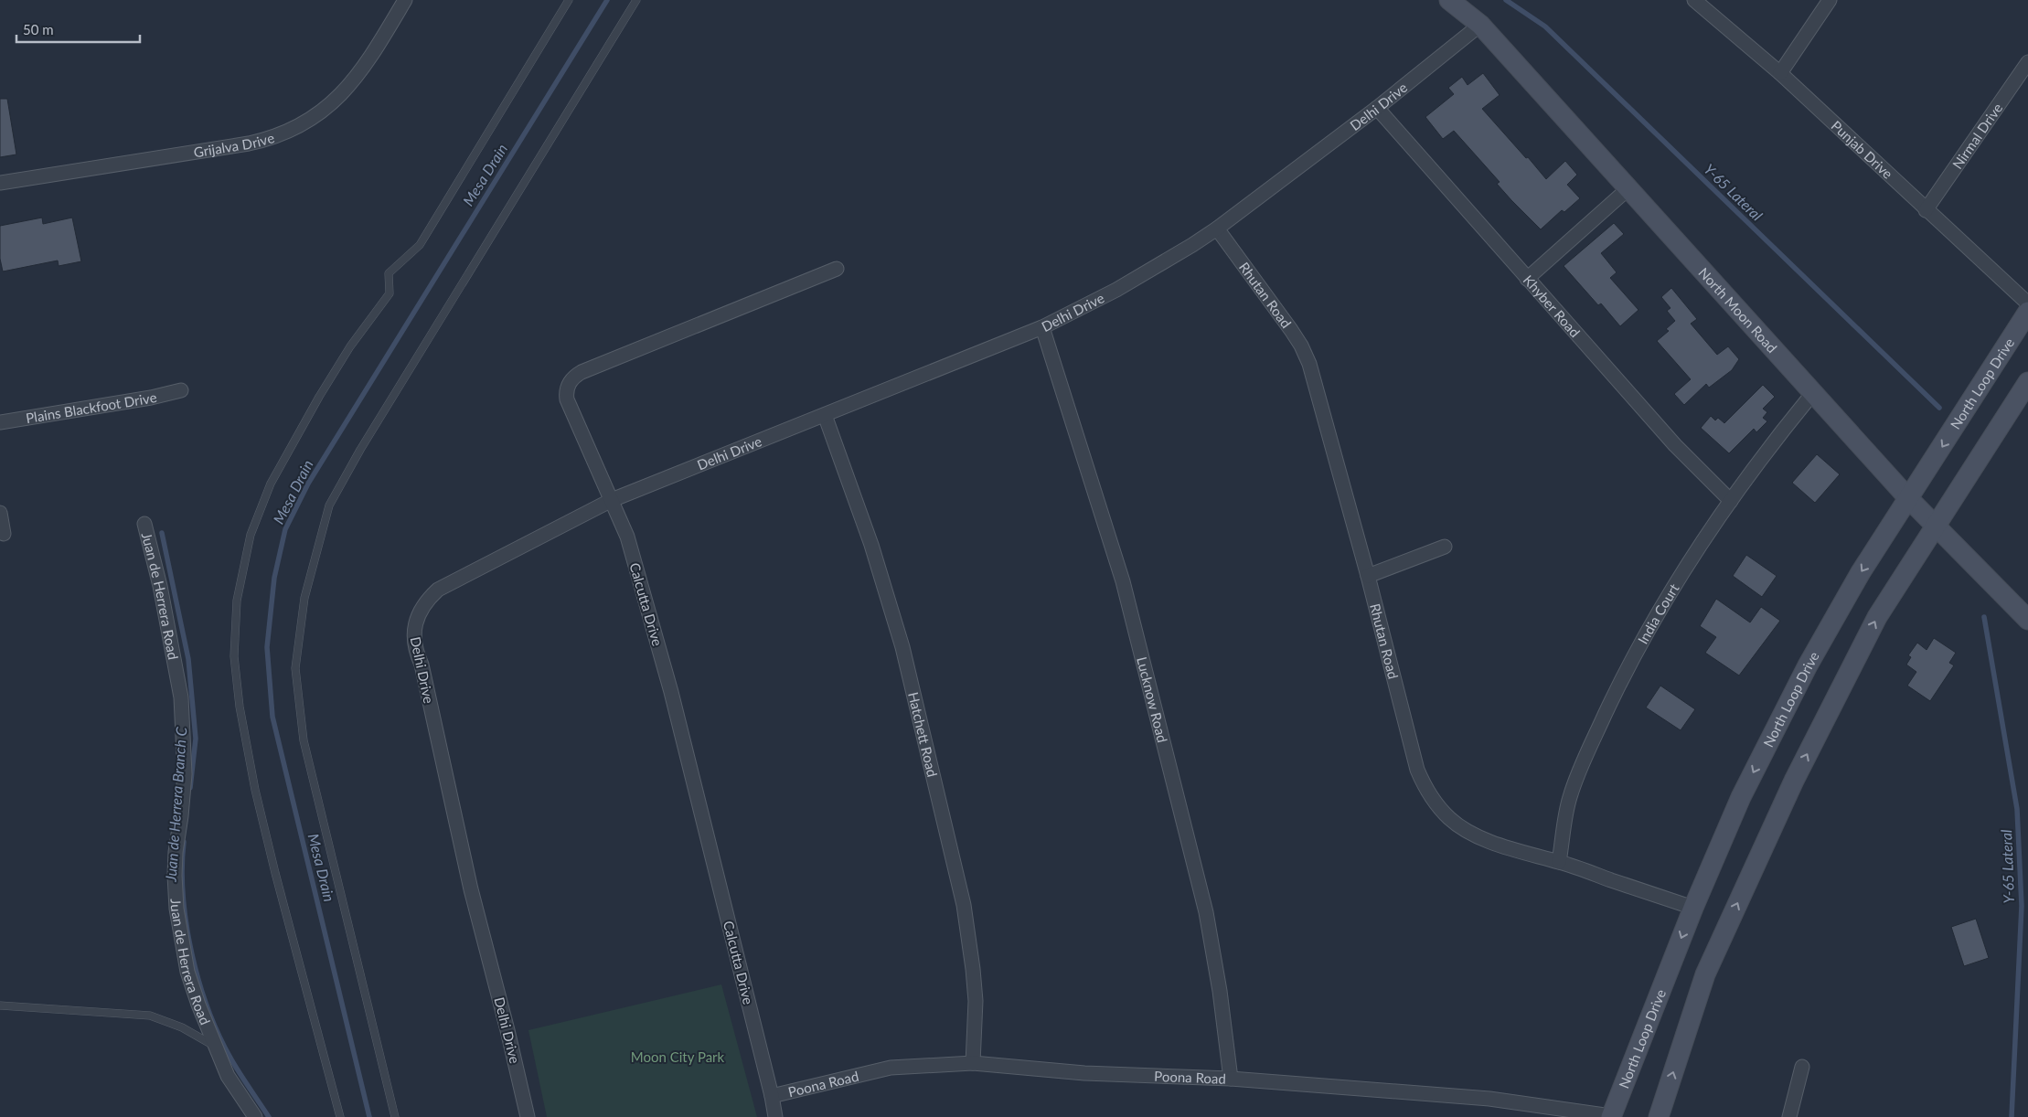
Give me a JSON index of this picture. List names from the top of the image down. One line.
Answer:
{"streets":{"main road":["North Moon Road","North Loop Drive"],"street":["Delhi Drive","Nirmal Drive","Grijalva Drive","Punjab Drive","Rhutan Road","Khyber Road","Plains Blackfoot Drive","Juan de Herrera Road","Calcutta Drive","India Court","Lucknow Road","Hatchett Road","Poona Road"]},"crossings":[["Delhi Drive","Rhutan Road"],["Delhi Drive","Khyber Road"],["Delhi Drive","North Moon Road"],["Delhi Drive","Calcutta Drive"],["Delhi Drive","Lucknow Road"],["Delhi Drive","Hatchett Road"],["Nirmal Drive","Punjab Drive"],["Rhutan Road","North Loop Drive"],["Rhutan Road","India Court"],["Khyber Road","India Court"],["North Moon Road","North Loop Drive"],["North Moon Road","India Court"],["North Loop Drive","Poona Road"],["Calcutta Drive","Poona Road"],["Lucknow Road","Poona Road"],["Hatchett Road","Poona Road"]],"water":["Mesa Drain","Y-65 Lateral","Juan de Herrera Branch C"],"parks":["Moon City Park"],"scale_bar":"50 m"}
